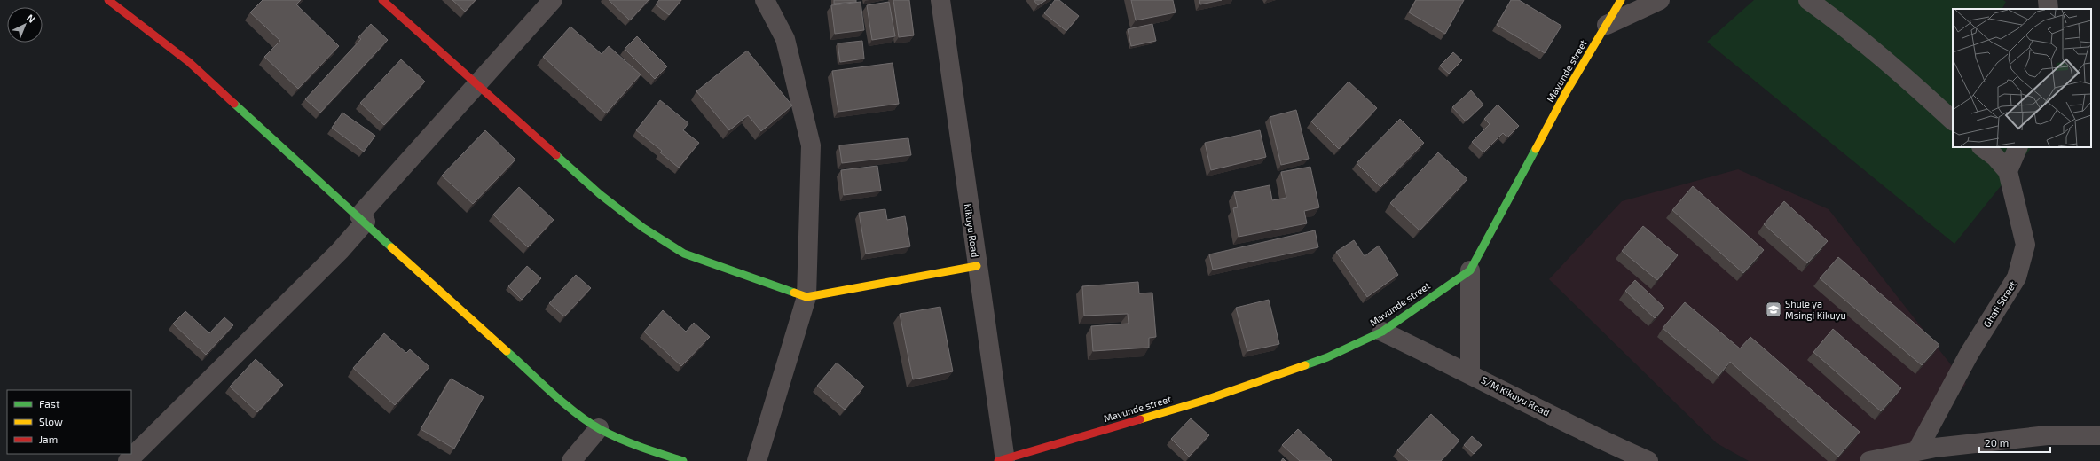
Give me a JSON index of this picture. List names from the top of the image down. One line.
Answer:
{"streets":{"street":["Mavunde street","Kikuyu Road","Ghafi Street","S/M Kikuyu Road"]},"crossings":[["Mavunde street","Kikuyu Road"],["Mavunde street","S/M Kikuyu Road"]],"places":{"school or university":["Shule ya Msingi Kikuyu"]},"legend":["Fast","Slow","Jam"],"scale_bar":"20 m","north":"top right"}
